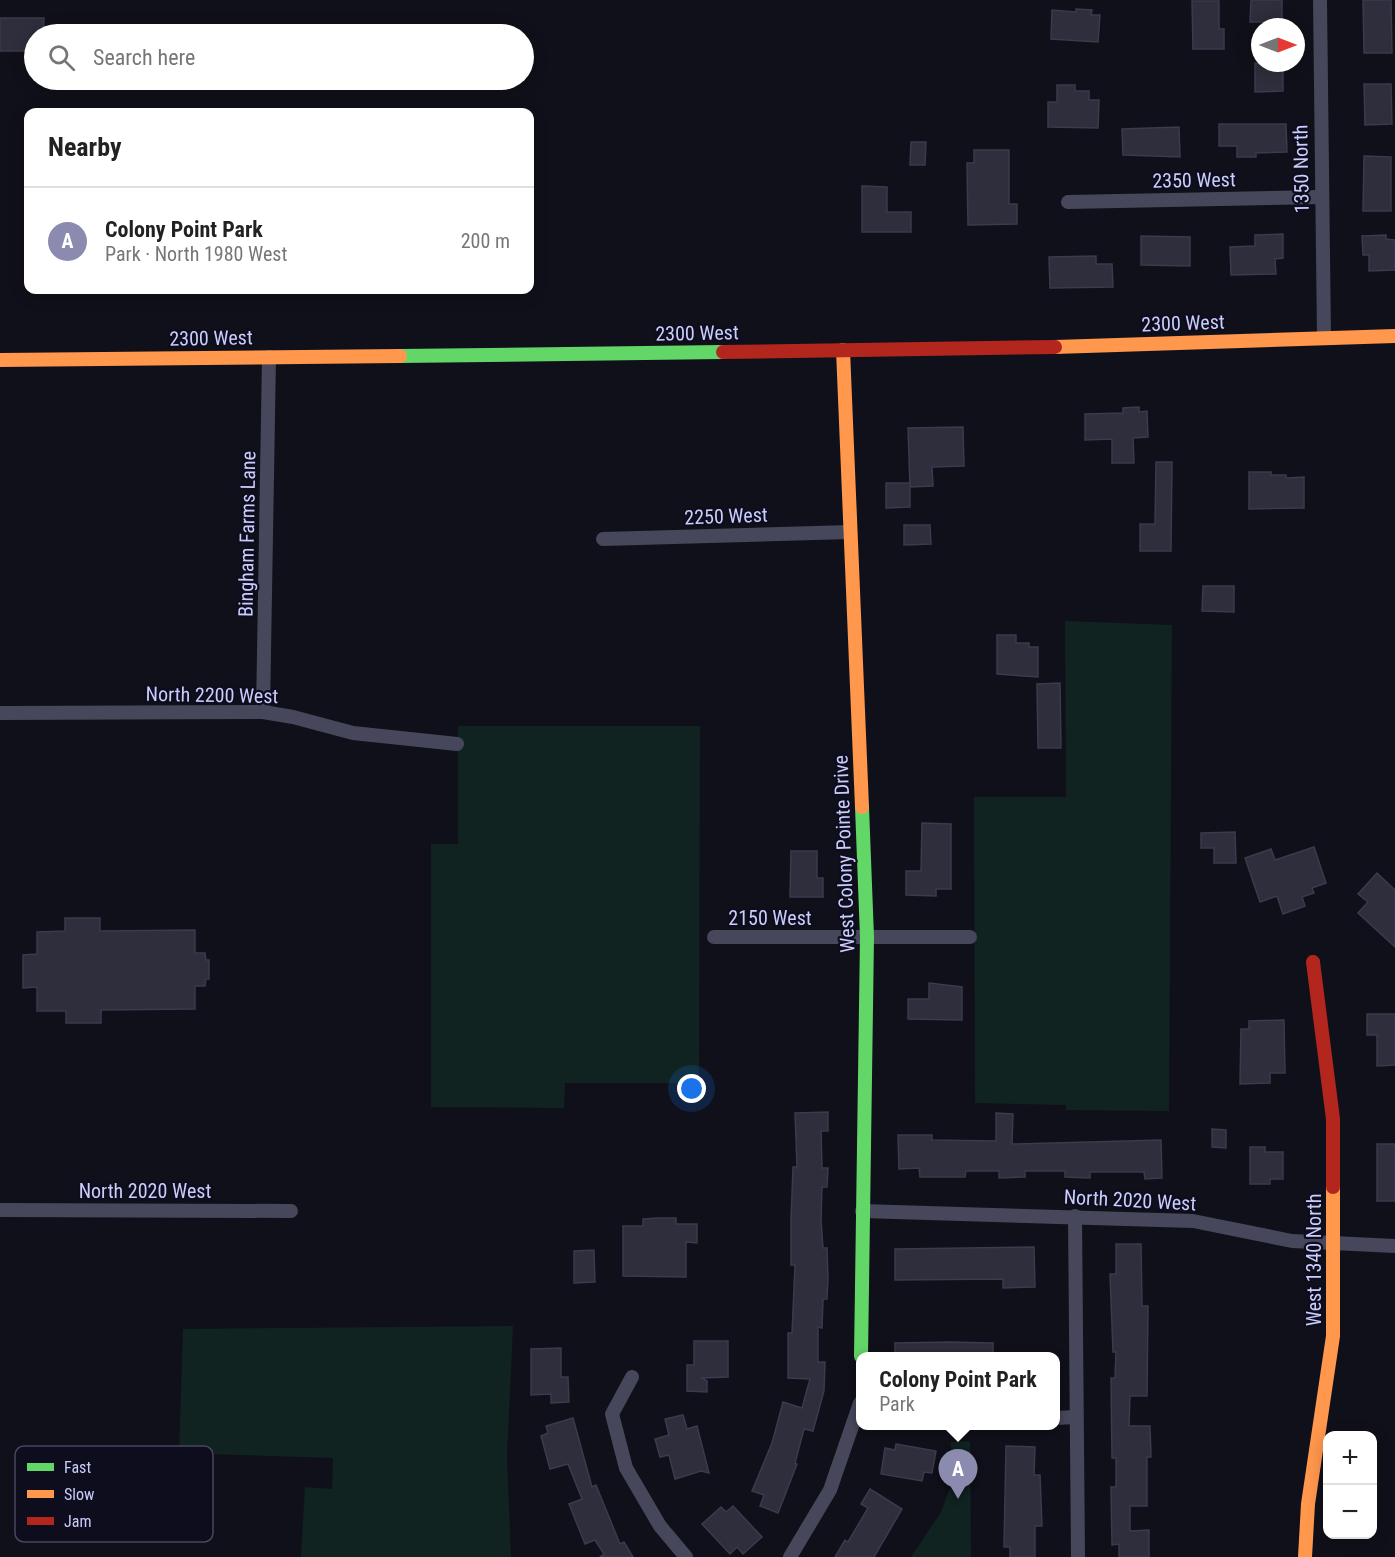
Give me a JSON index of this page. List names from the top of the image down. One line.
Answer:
{"streets":{"street":["1350 North","2350 West","2300 West","2250 West","Bingham Farms Lane","North 2200 West","West Colony Pointe Drive","2150 West","North 2020 West","West 1340 North"]},"crossings":[["1350 North","2350 West"],["1350 North","2300 West"],["2300 West","Bingham Farms Lane"],["2300 West","West Colony Pointe Drive"],["2250 West","West Colony Pointe Drive"],["Bingham Farms Lane","North 2200 West"],["West Colony Pointe Drive","2150 West"],["West Colony Pointe Drive","North 2020 West"],["North 2020 West","West 1340 North"]],"legend":["Fast","Slow","Jam"],"north":"right","page":{"search":"Search here","heading":"Nearby","list":[{"mark":"A","name":"Colony Point Park","note":"Park · North 1980 West","value":"200 m"}],"popup":["Colony Point Park","Park"],"map_buttons":["+","−"],"pins":"A"}}
